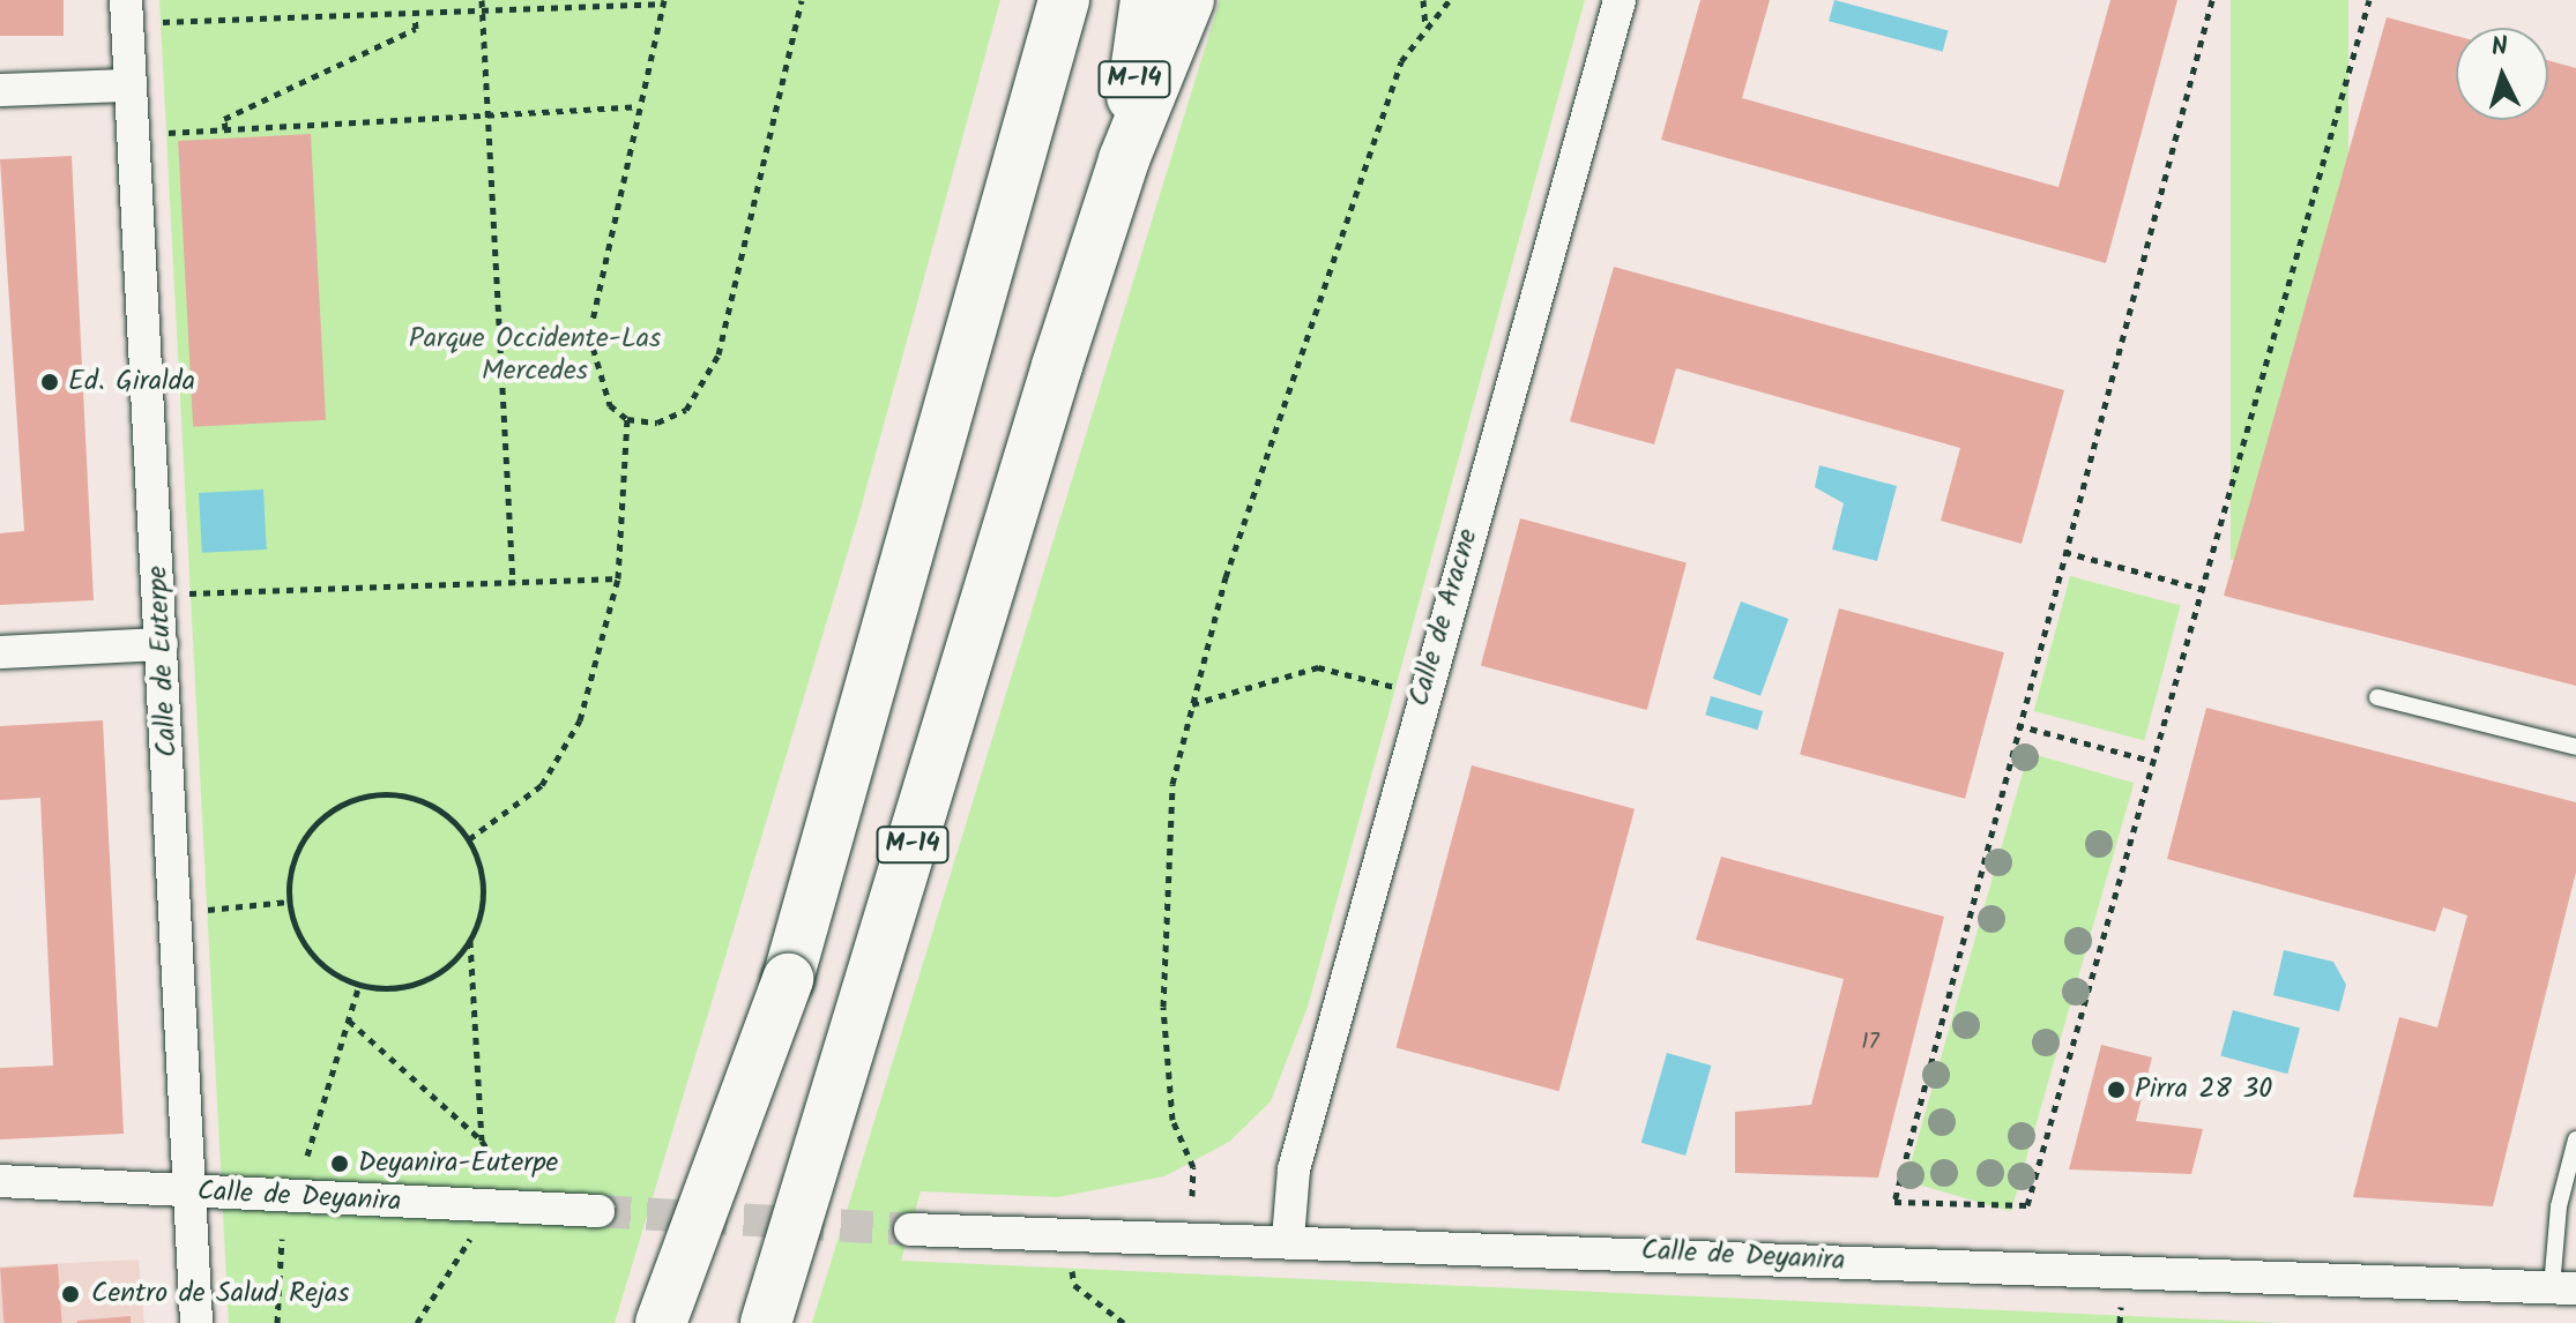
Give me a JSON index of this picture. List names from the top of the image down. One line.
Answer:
{"streets":{"highway":["M-14"],"street":["Calle de Aracne","Calle de Euterpe","Calle de Deyanira"]},"crossings":[["Calle de Aracne","Calle de Deyanira"],["Calle de Euterpe","Calle de Deyanira"]],"parks":["Parque Occidente-Las Mercedes"],"places":["Ed. Giralda","Pirra 28 30","Deyanira-Euterpe","Centro de Salud Rejas"],"house_numbers":["17"],"north":"top"}
